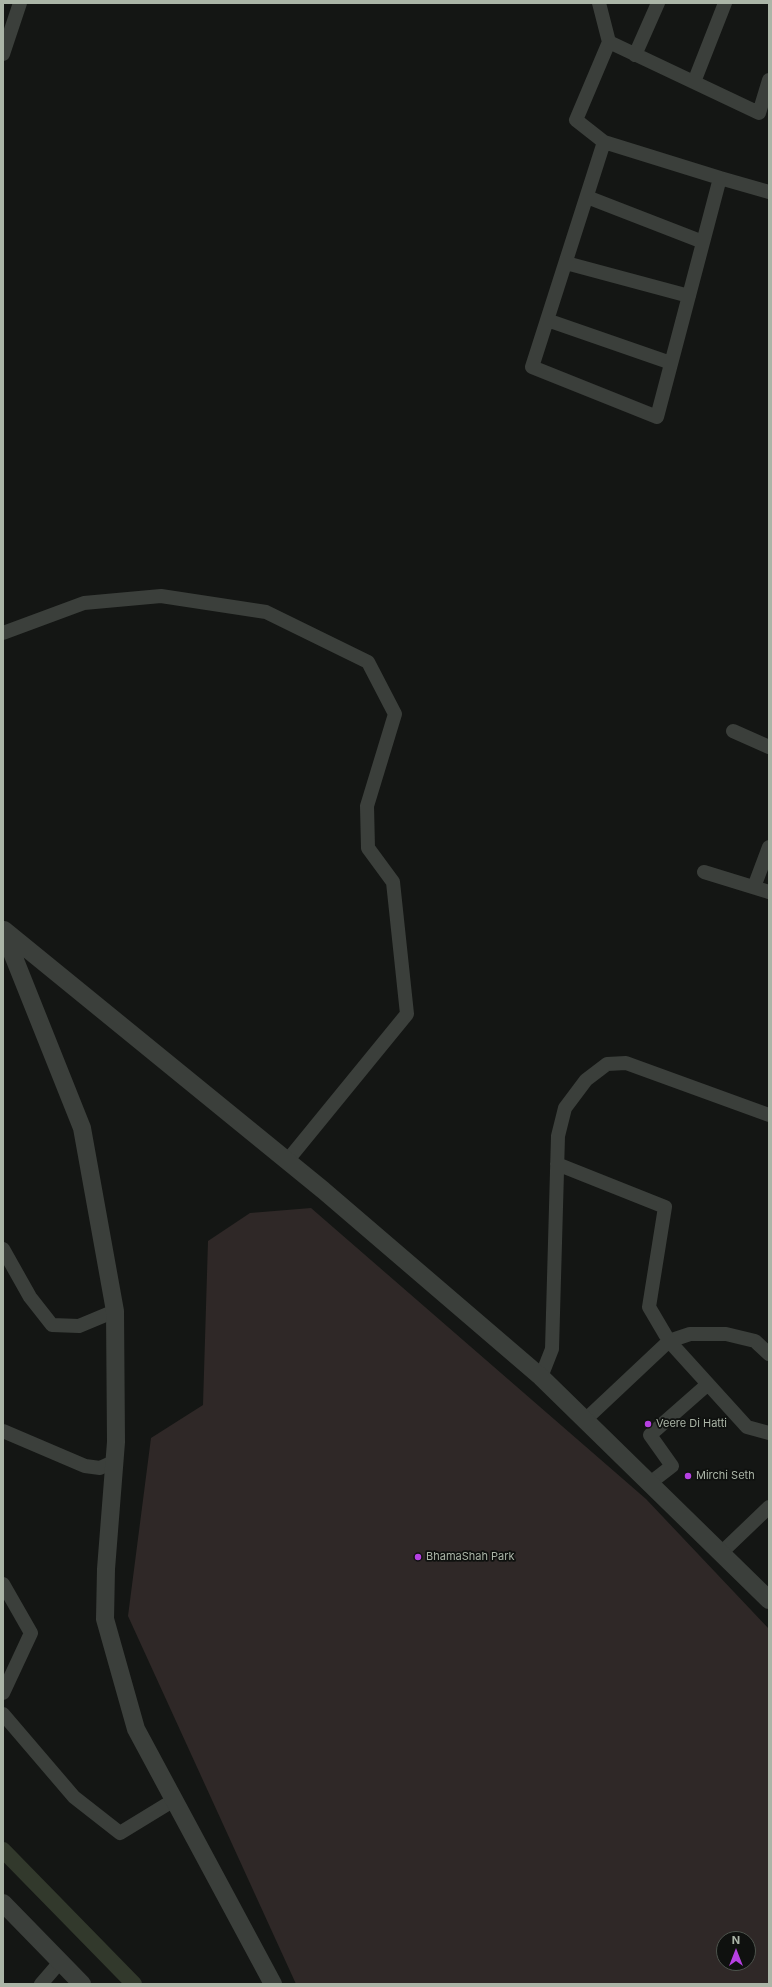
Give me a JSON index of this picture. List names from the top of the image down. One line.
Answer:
{"places":["Veere Di Hatti","Mirchi Seth","BhamaShah Park"],"north":"top"}
